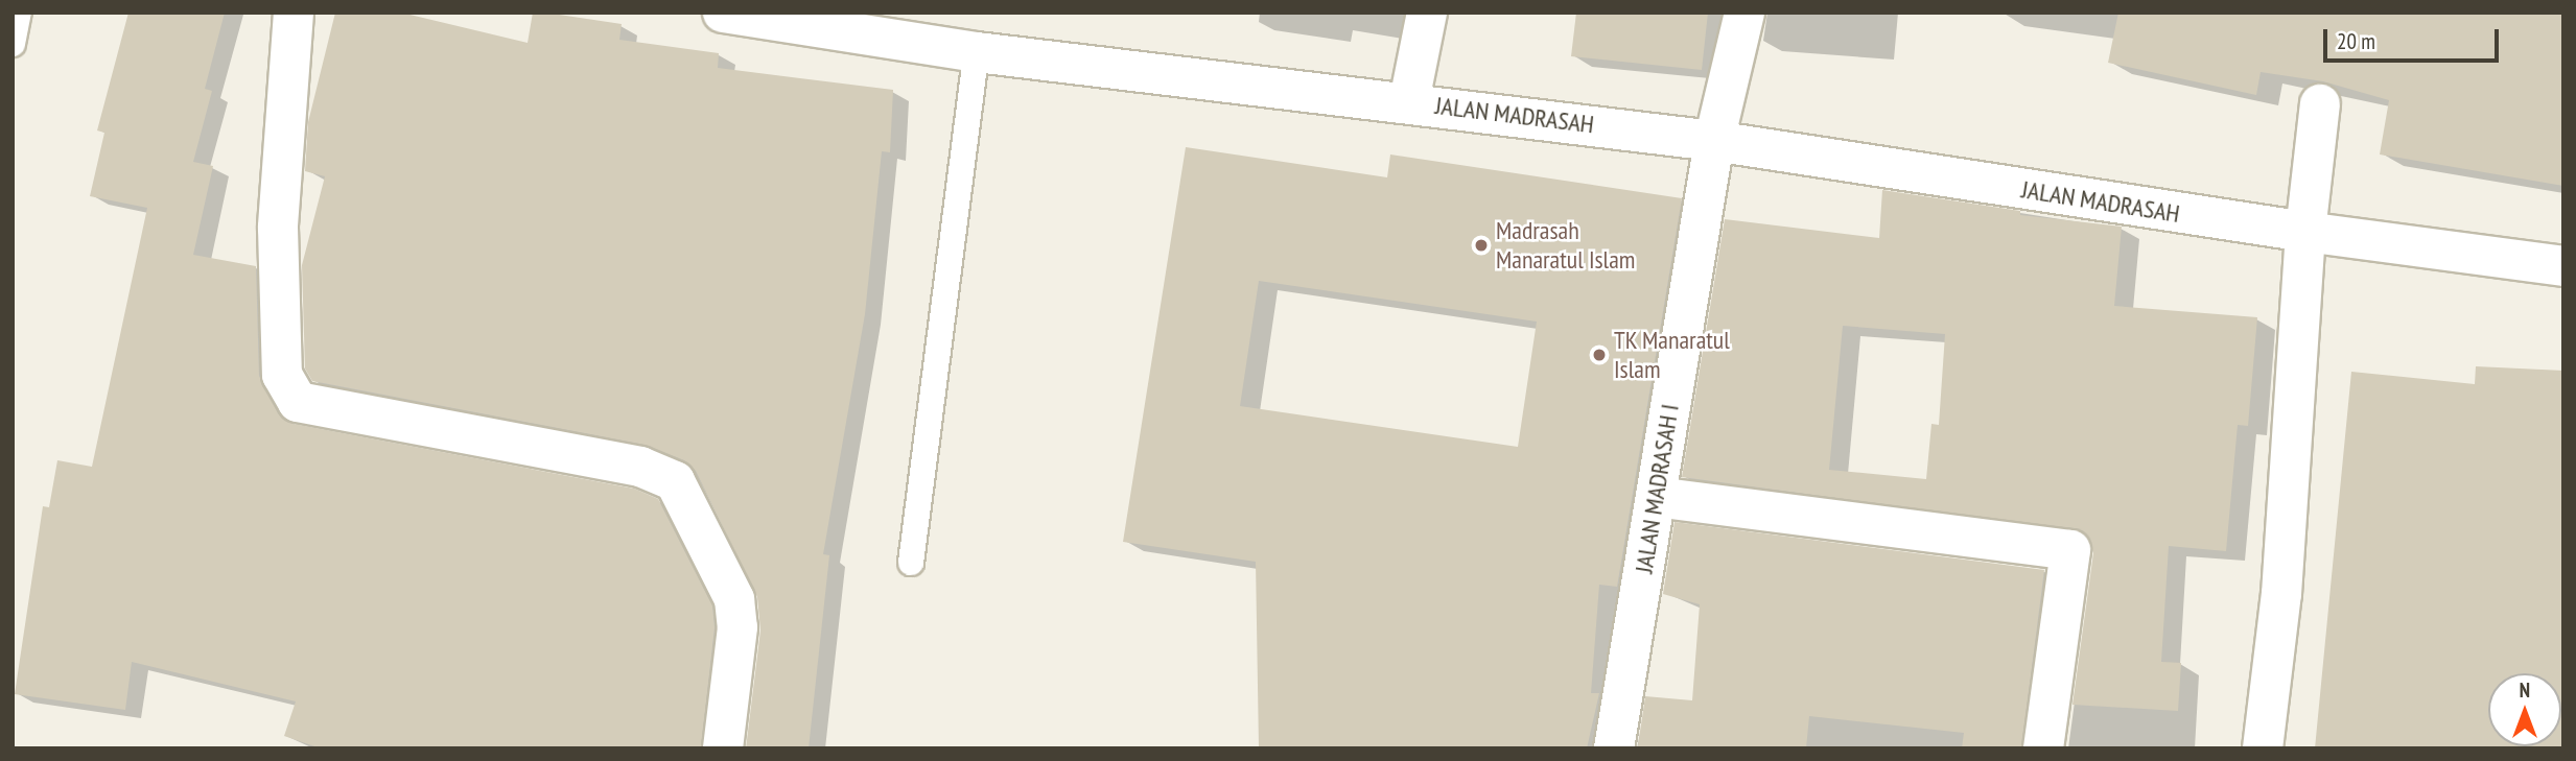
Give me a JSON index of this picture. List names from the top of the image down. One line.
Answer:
{"streets":{"street":["JALAN MADRASAH","JALAN MADRASAH I"]},"crossings":[["JALAN MADRASAH","JALAN MADRASAH I"]],"places":["Madrasah Manaratul Islam","TK Manaratul Islam"],"scale_bar":"20 m","north":"top"}
